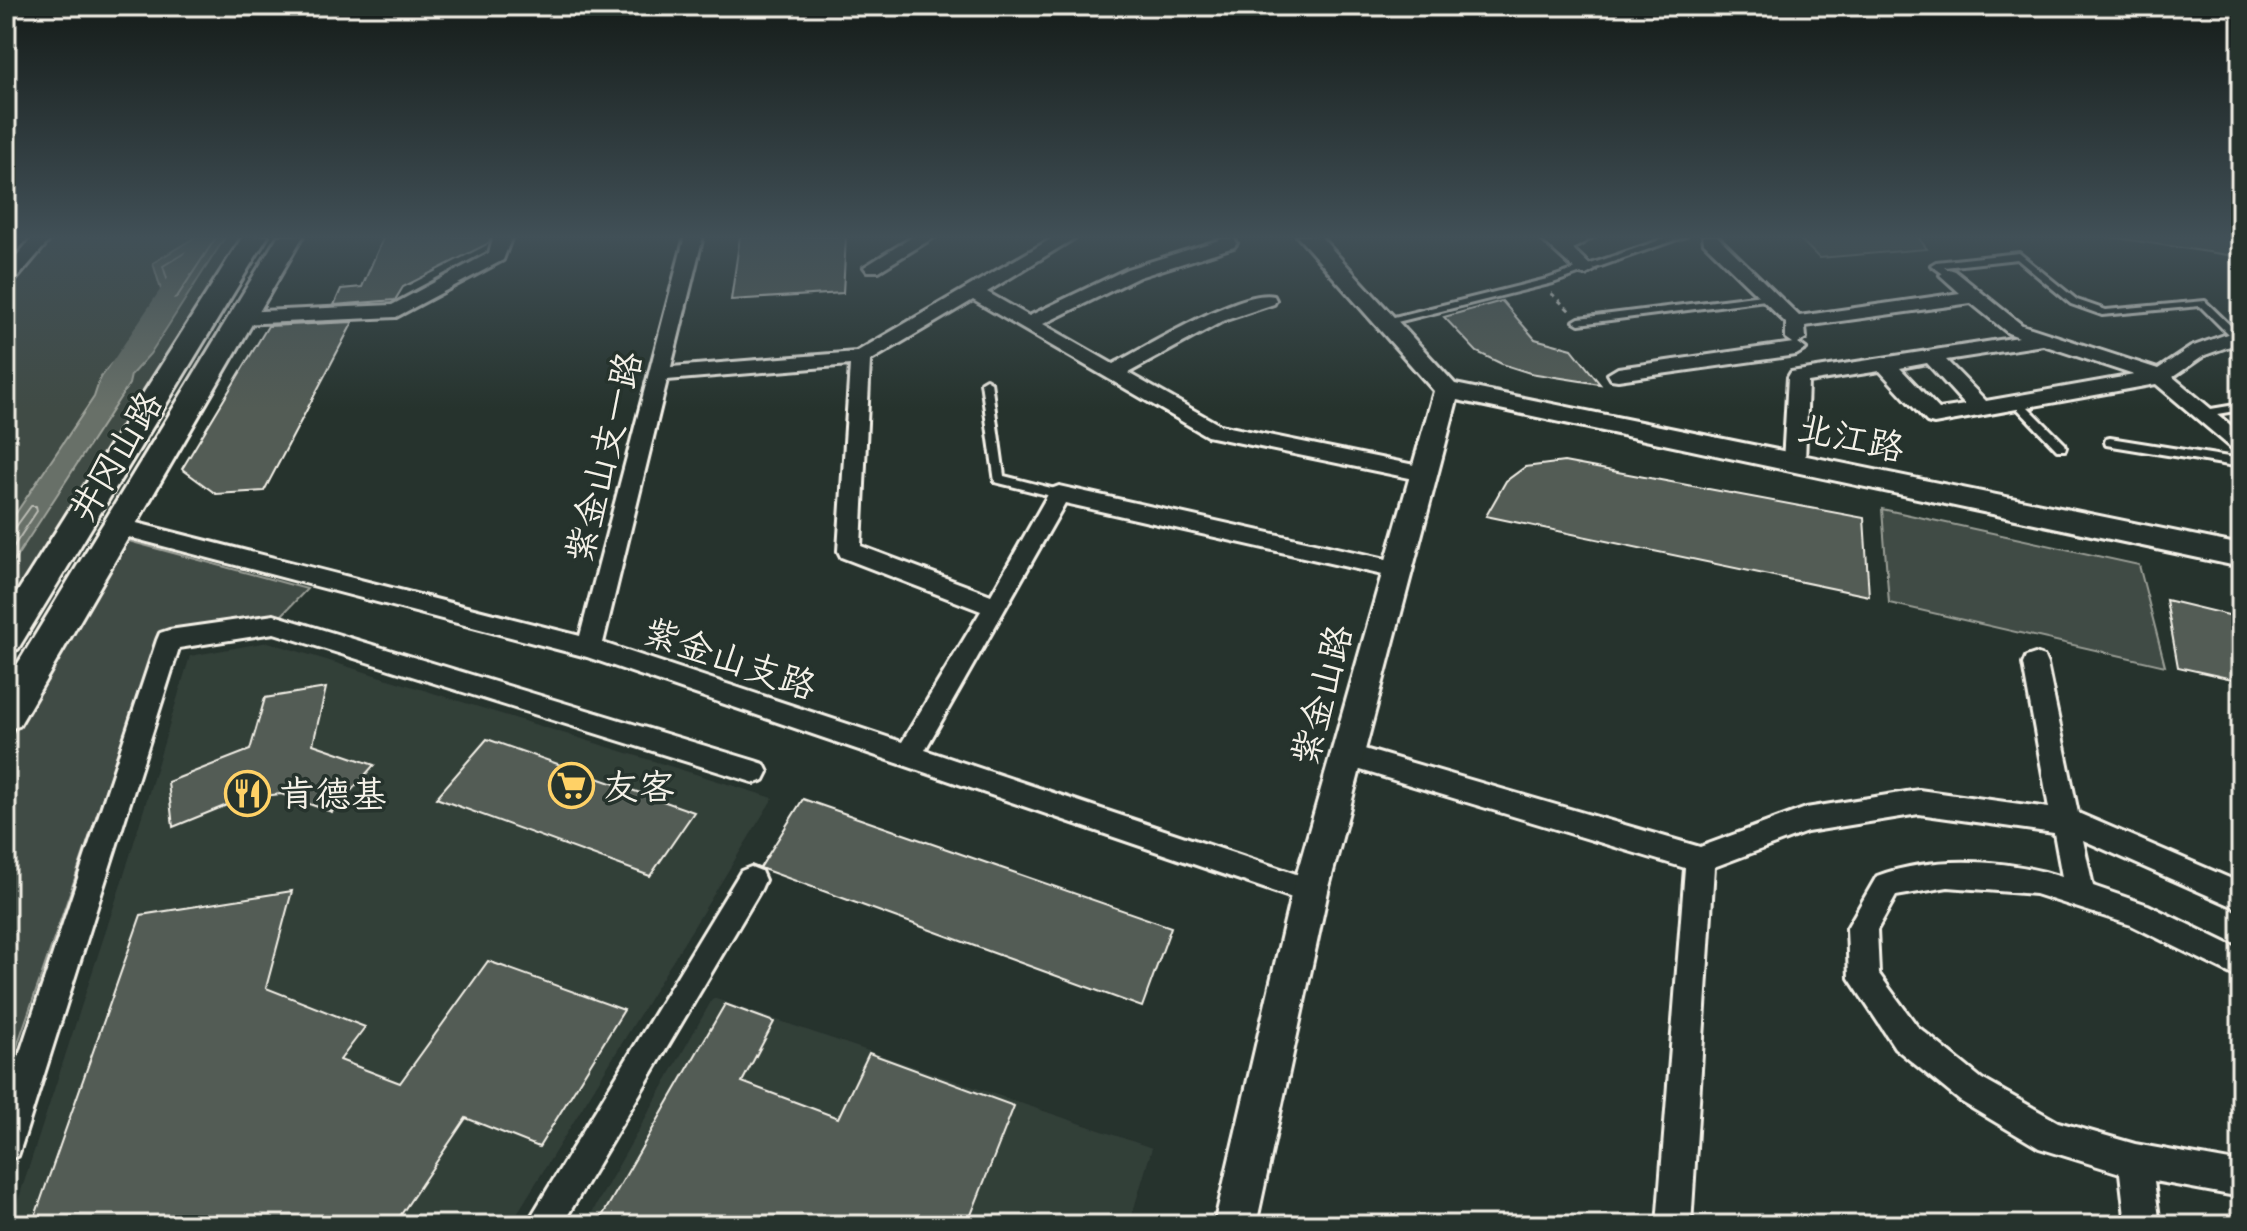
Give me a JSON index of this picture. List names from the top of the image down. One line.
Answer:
{"streets":{"main road":["井冈山路"],"street":["北江路","紫金山支一路","紫金山支路","紫金山路"]},"crossings":[["北江路","紫金山路"],["井冈山路","紫金山支路"],["紫金山支一路","紫金山支路"],["紫金山支路","紫金山路"]],"places":{"supermarket":["友客"],"restaurant":["肯德基"]}}
